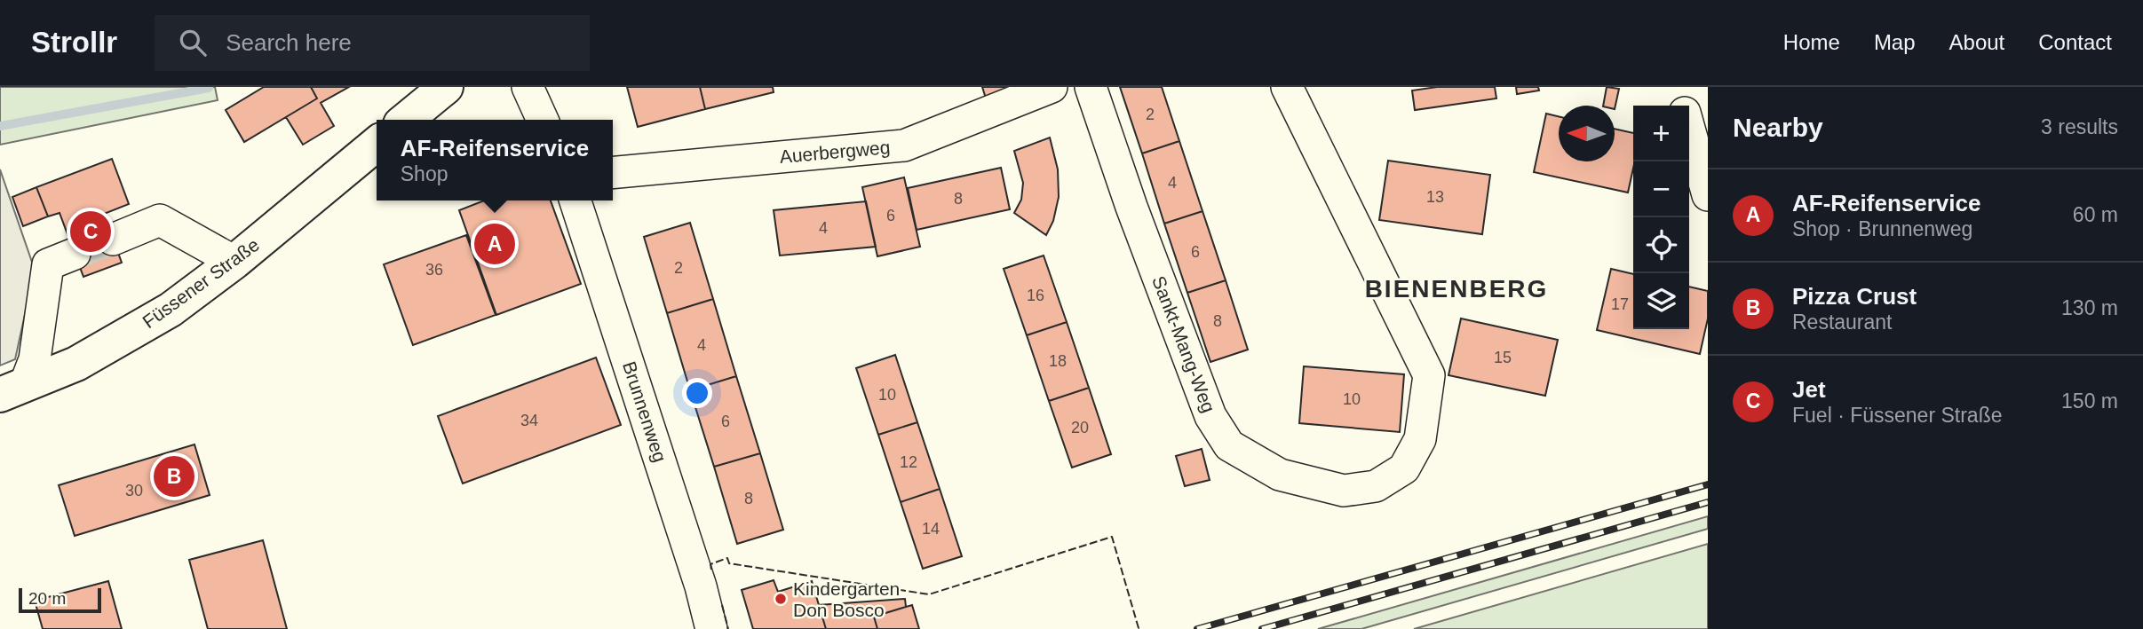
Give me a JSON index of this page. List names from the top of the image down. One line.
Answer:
{"streets":{"main road":["Füssener Straße"],"street":["Auerbergweg","Sankt-Mang-Weg","Brunnenweg"]},"districts":["BIENENBERG"],"places":["Kindergarten Don Bosco"],"house_numbers":["2","4","13","8","6","4","6","2","36","16","17","8","4","15","18","10","10","34","6","20","12","30","8","14"],"scale_bar":"20 m","north":"left","page":{"header":"Strollr","search":"Search here","nav":["Home","Map","About","Contact"],"heading":["Nearby","3 results"],"map_buttons":["+","−"],"popup":["AF-Reifenservice","Shop"],"list":[{"mark":"A","name":"AF-Reifenservice","note":"Shop · Brunnenweg","value":"60 m"},{"mark":"B","name":"Pizza Crust","note":"Restaurant","value":"130 m"},{"mark":"C","name":"Jet","note":"Fuel · Füssener Straße","value":"150 m"}],"pins":["C","A","B"],"scale":"20 m"}}
